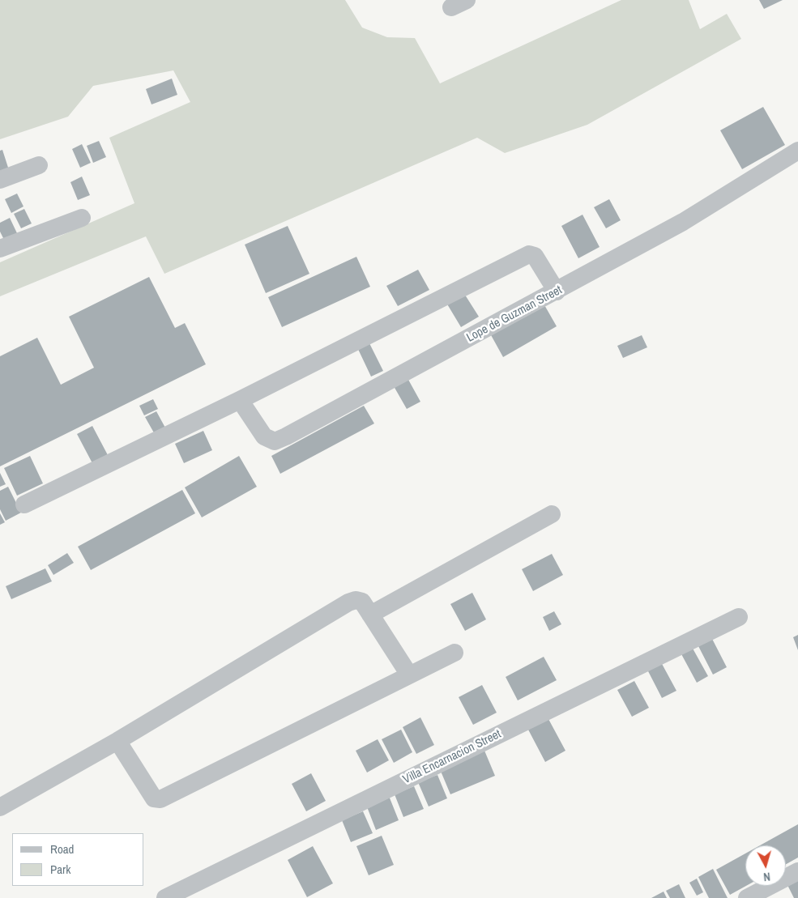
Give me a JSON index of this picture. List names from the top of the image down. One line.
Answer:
{"streets":{"street":["Lope de Guzman Street","Villa Encarnacion Street"]},"legend":["Road","Park"],"north":"bottom"}
